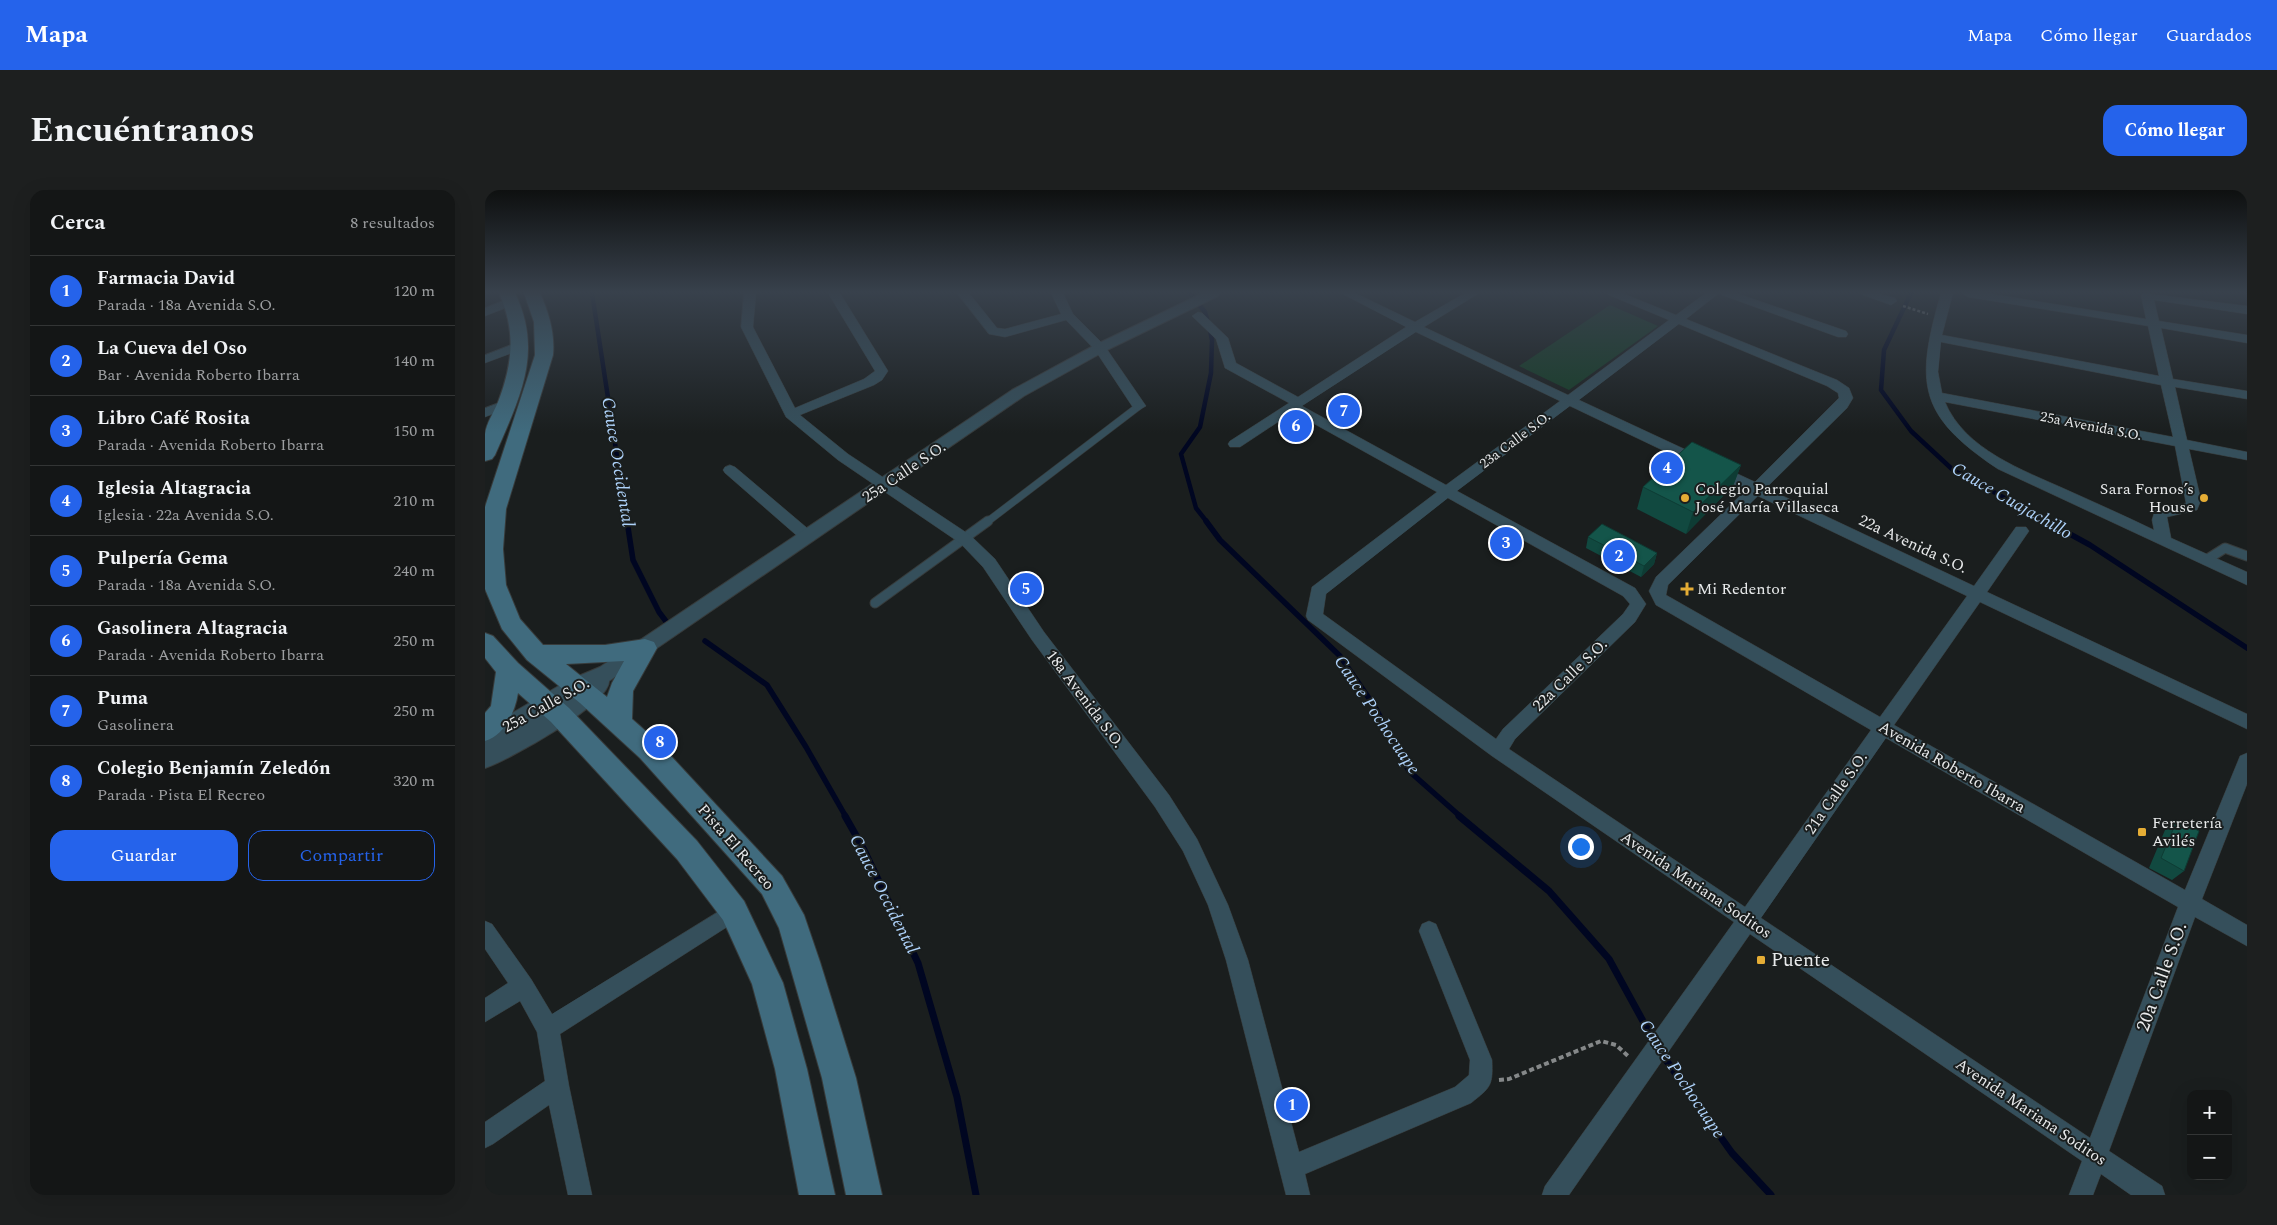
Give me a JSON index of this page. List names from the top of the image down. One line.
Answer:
{"streets":{"main road":["Pista El Recreo"],"street":["25a Avenida S.O.","23a Calle S.O.","25a Calle S.O.","22a Avenida S.O.","22a Calle S.O.","18a Avenida S.O.","Avenida Roberto Ibarra","21a Calle S.O.","Avenida Mariana Soditos","20a Calle S.O."]},"crossings":[["23a Calle S.O.","22a Avenida S.O."],["23a Calle S.O.","22a Calle S.O."],["23a Calle S.O.","Avenida Mariana Soditos"],["25a Calle S.O.","18a Avenida S.O."],["25a Calle S.O.","Pista El Recreo"],["22a Avenida S.O.","Avenida Roberto Ibarra"],["22a Avenida S.O.","21a Calle S.O."],["22a Calle S.O.","Avenida Mariana Soditos"],["Avenida Roberto Ibarra","21a Calle S.O."],["Avenida Roberto Ibarra","20a Calle S.O."],["21a Calle S.O.","Avenida Mariana Soditos"],["Avenida Mariana Soditos","20a Calle S.O."]],"water":["Cauce Occidental","Cauce Cuajachillo","Cauce Pochocuape"],"places":{"other":["Colegio Parroquial José María Villaseca","Sara Fornos’s House"],"health":["Mi Redentor"],"transit":["Ferretería Avilés","Puente"]},"page":{"header":"Mapa","nav":["Mapa","Cómo llegar","Guardados"],"title":"Encuéntranos","buttons":["Cómo llegar",["Guardar","Compartir"]],"heading":["Cerca","8 resultados"],"list":[{"mark":"1","name":"Farmacia David","note":"Parada · 18a Avenida S.O.","value":"120 m"},{"mark":"2","name":"La Cueva del Oso","note":"Bar · Avenida Roberto Ibarra","value":"140 m"},{"mark":"3","name":"Libro Café Rosita","note":"Parada · Avenida Roberto Ibarra","value":"150 m"},{"mark":"4","name":"Iglesia Altagracia","note":"Iglesia · 22a Avenida S.O.","value":"210 m"},{"mark":"5","name":"Pulpería Gema","note":"Parada · 18a Avenida S.O.","value":"240 m"},{"mark":"6","name":"Gasolinera Altagracia","note":"Parada · Avenida Roberto Ibarra","value":"250 m"},{"mark":"7","name":"Puma","note":"Gasolinera","value":"250 m"},{"mark":"8","name":"Colegio Benjamín Zeledón","note":"Parada · Pista El Recreo","value":"320 m"}],"pins":["7","6","4","3","2","5","8","1"],"map_buttons":["+","−"]}}
